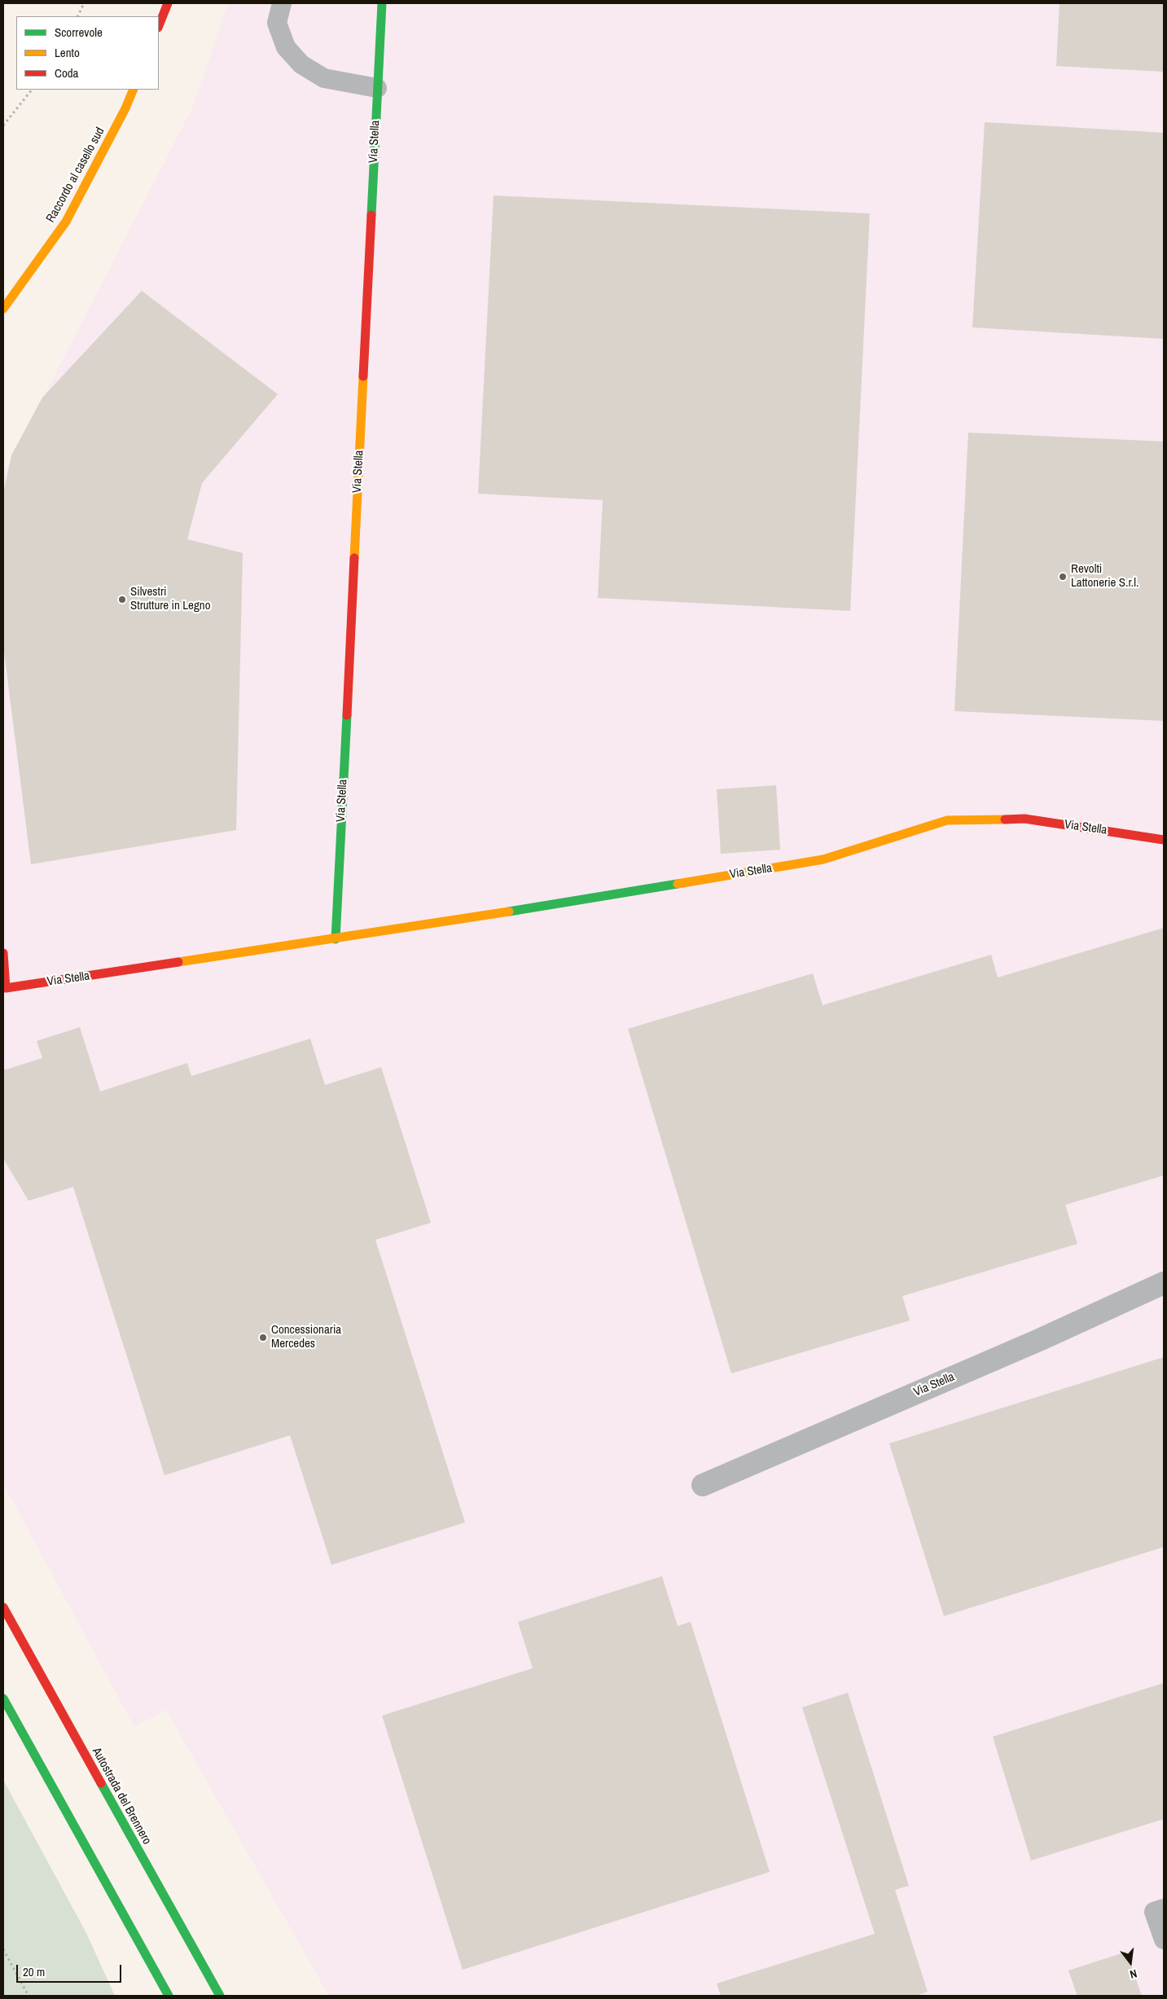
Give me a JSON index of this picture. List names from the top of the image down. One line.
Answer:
{"streets":{"main road":["Via Stella","Raccordo al casello sud","Autostrada del Brennero"]},"places":["Revolti Lattonerie S.r.l.","Silvestri Strutture in Legno","Concessionaria Mercedes"],"legend":["Scorrevole","Lento","Coda"],"scale_bar":"20 m","north":"bottom"}
